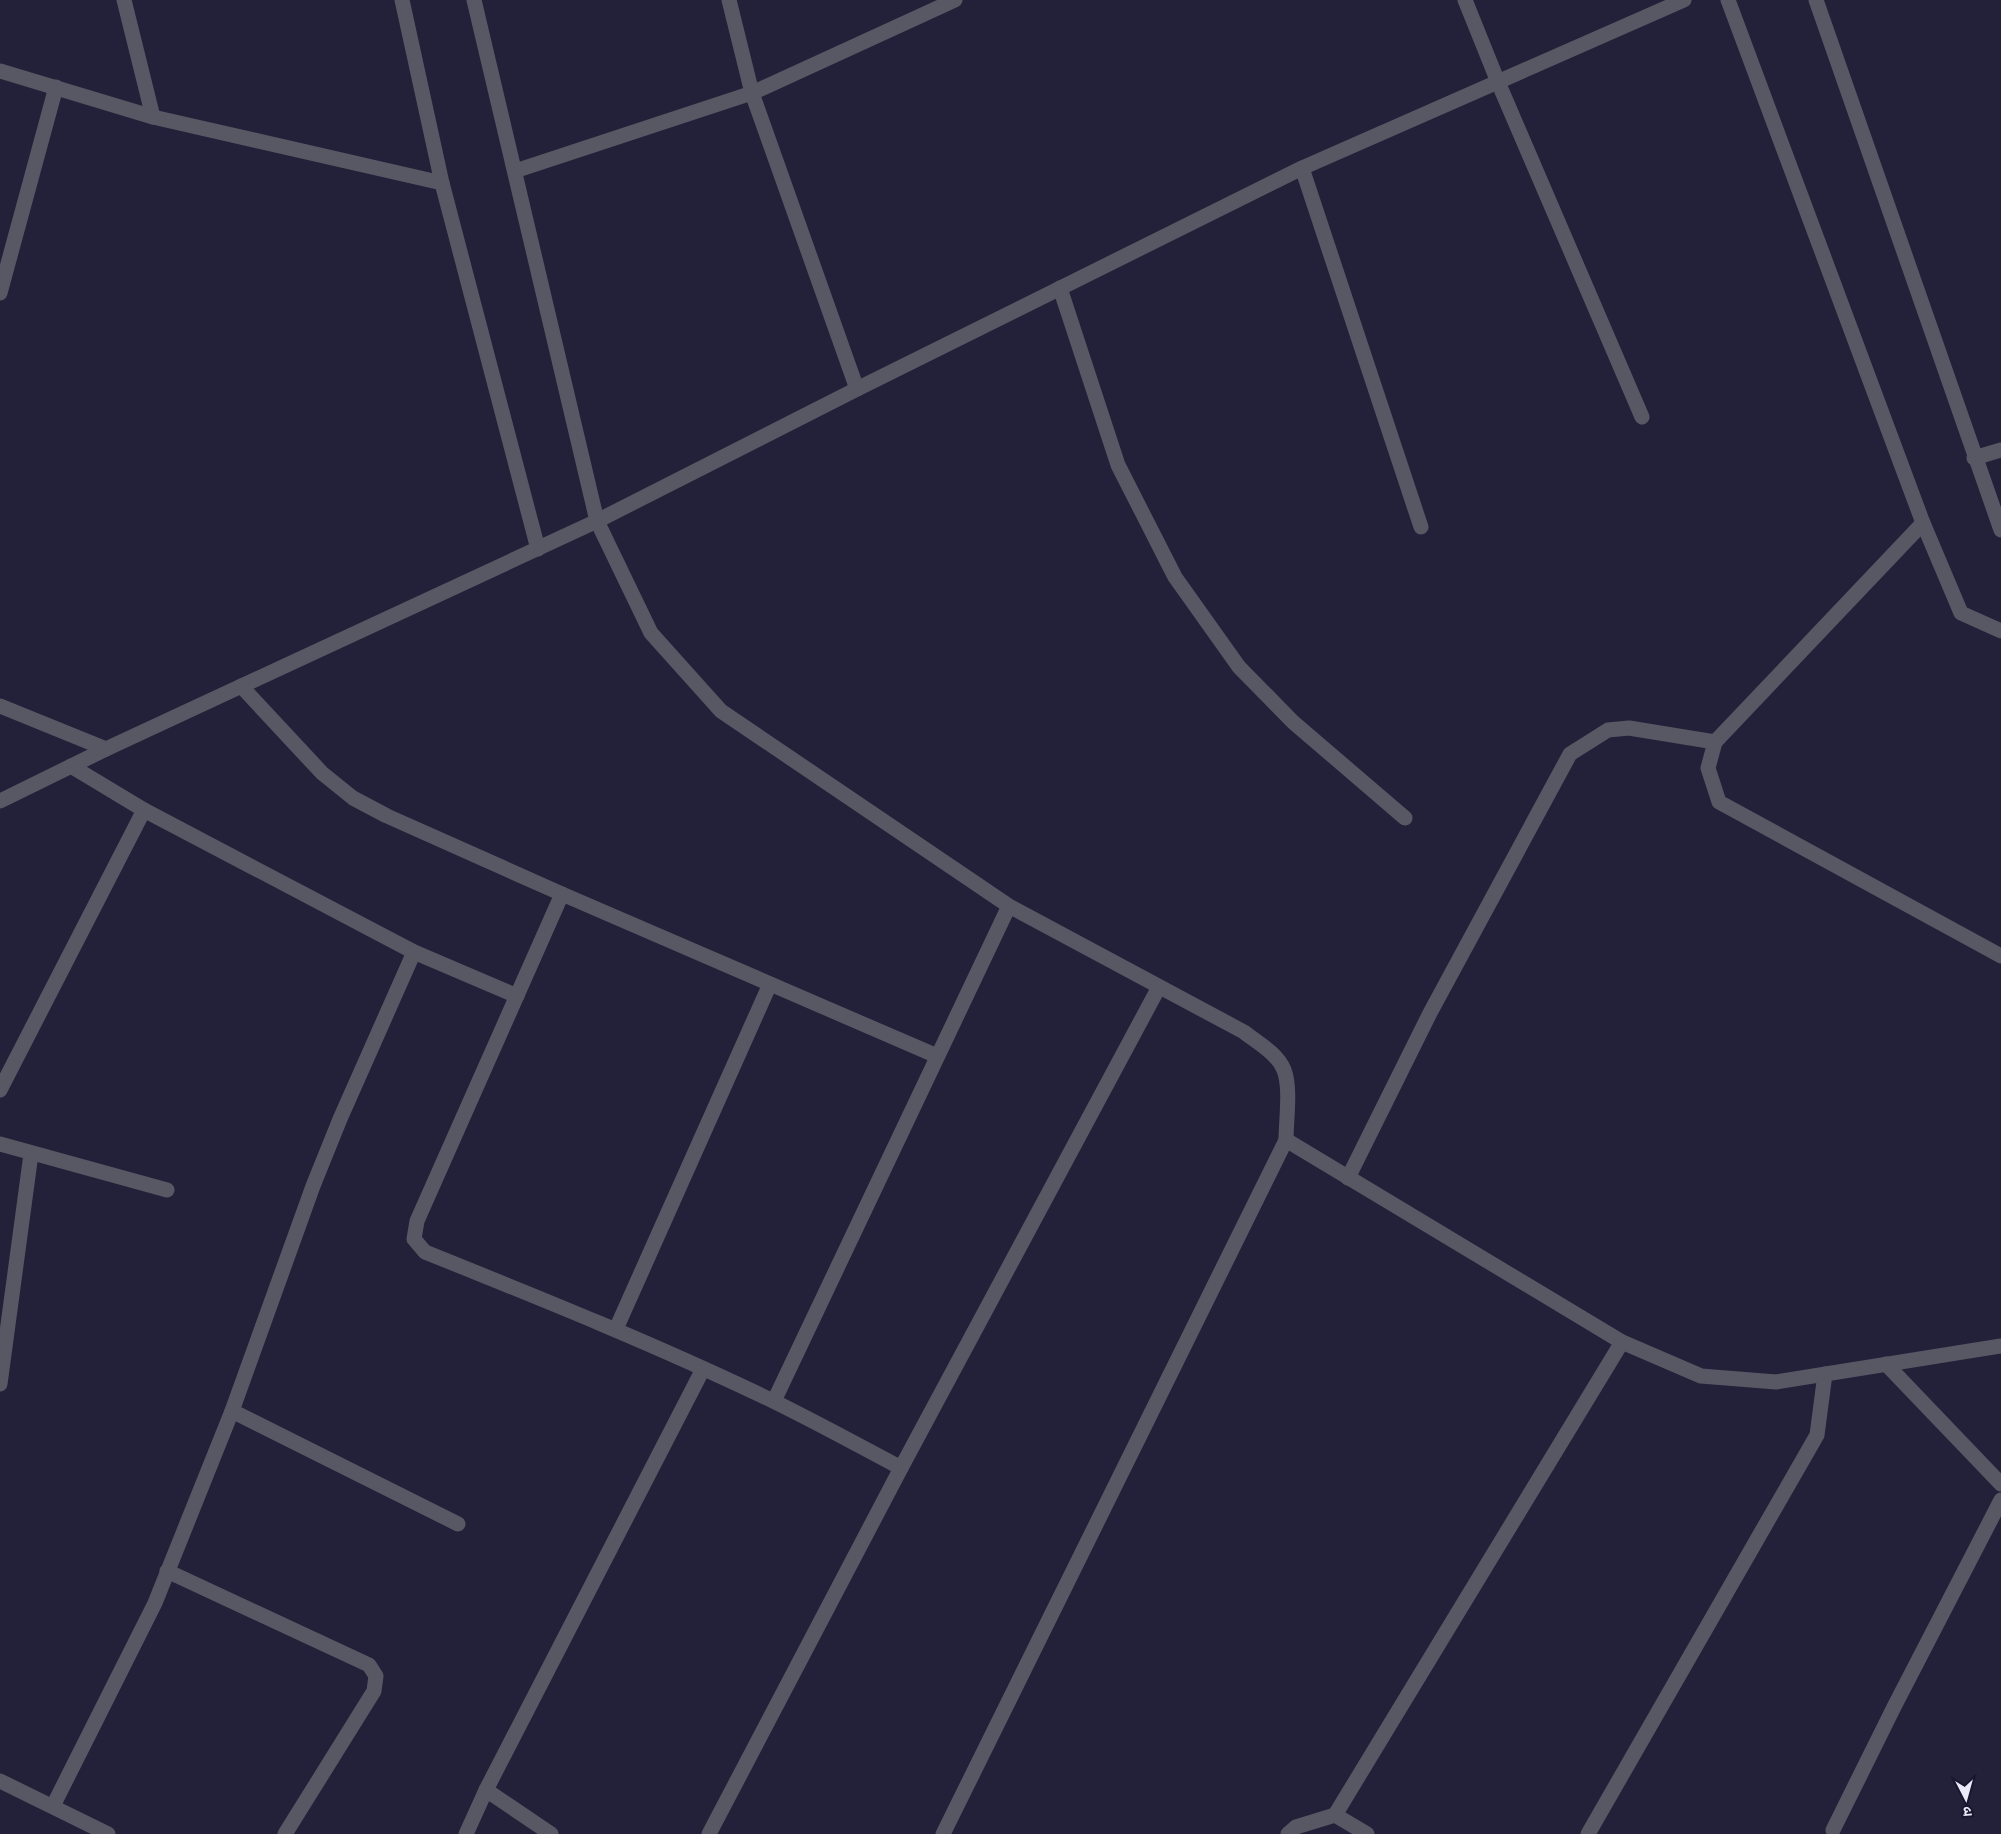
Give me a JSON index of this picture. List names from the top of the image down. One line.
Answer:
{"north":"bottom"}
